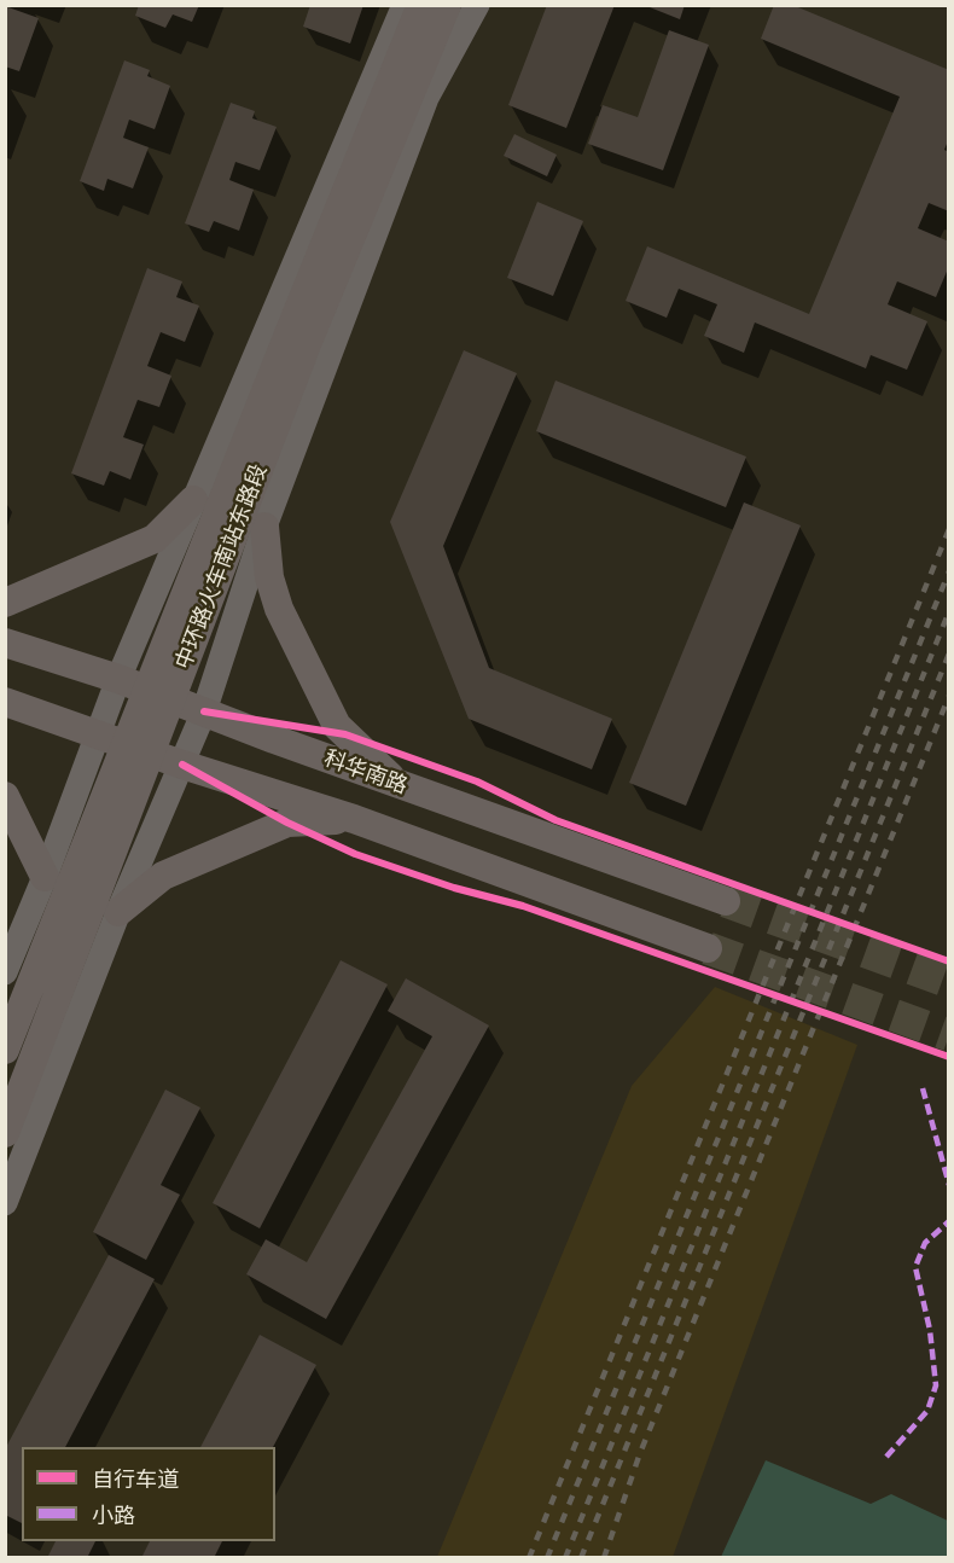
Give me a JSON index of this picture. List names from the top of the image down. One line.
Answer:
{"streets":{"main road":["中环路火车南站东路段","科华南路"]},"legend":["自行车道","小路"]}
